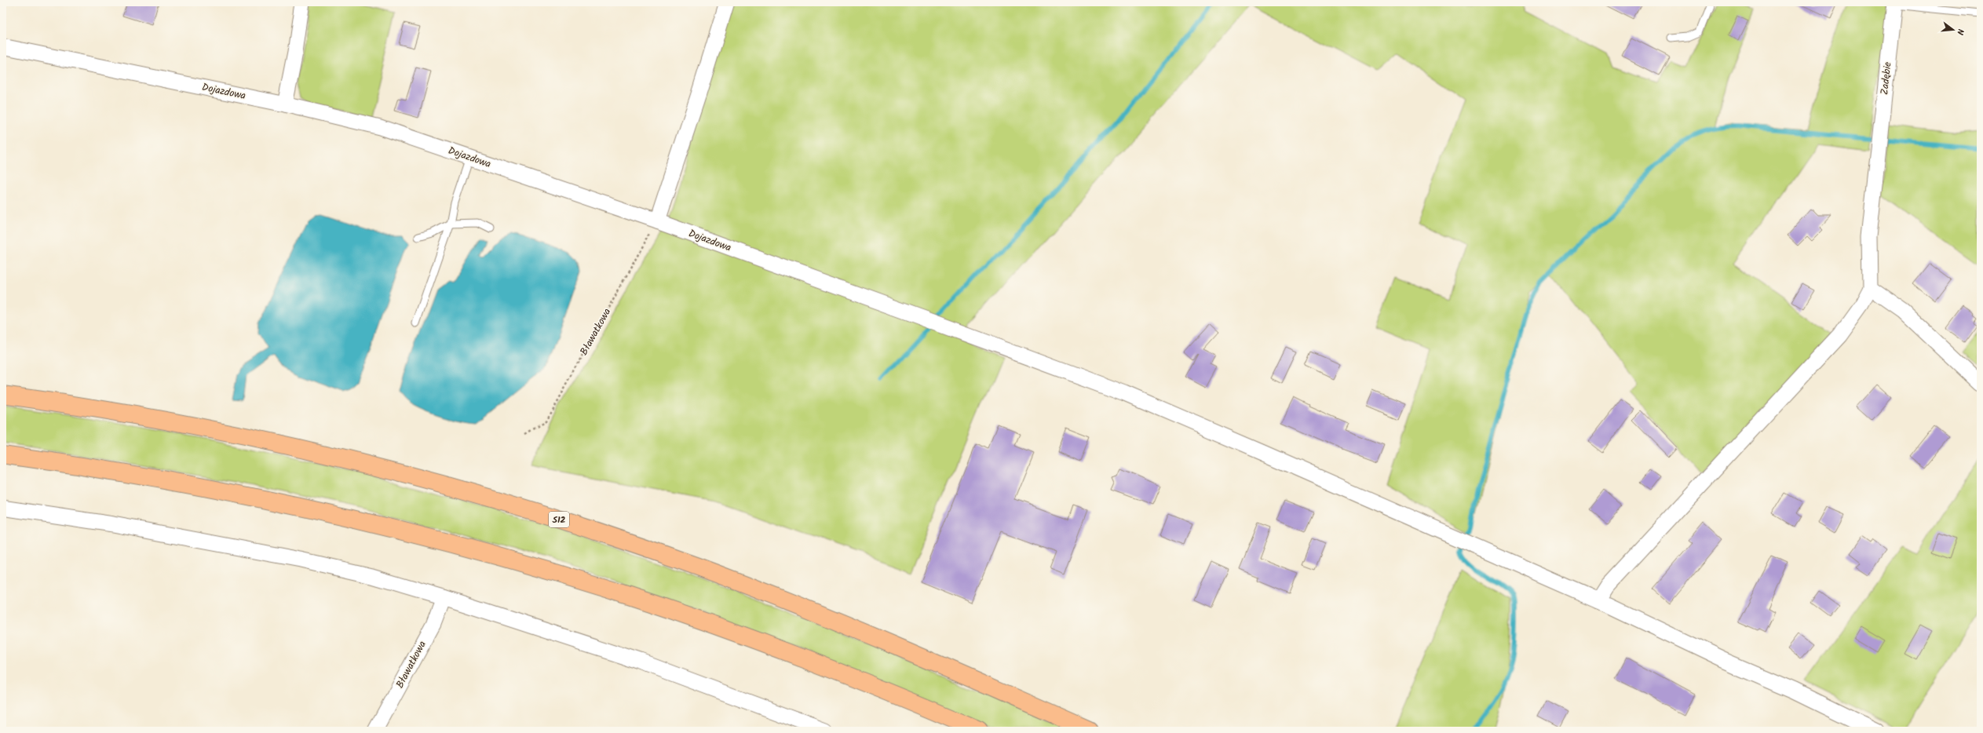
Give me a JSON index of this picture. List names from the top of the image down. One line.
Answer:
{"streets":{"highway":["S12"],"street":["Zadębie","Dojazdowa","Bławatkowa"]},"crossings":[["Dojazdowa","Bławatkowa"]],"north":"right"}
